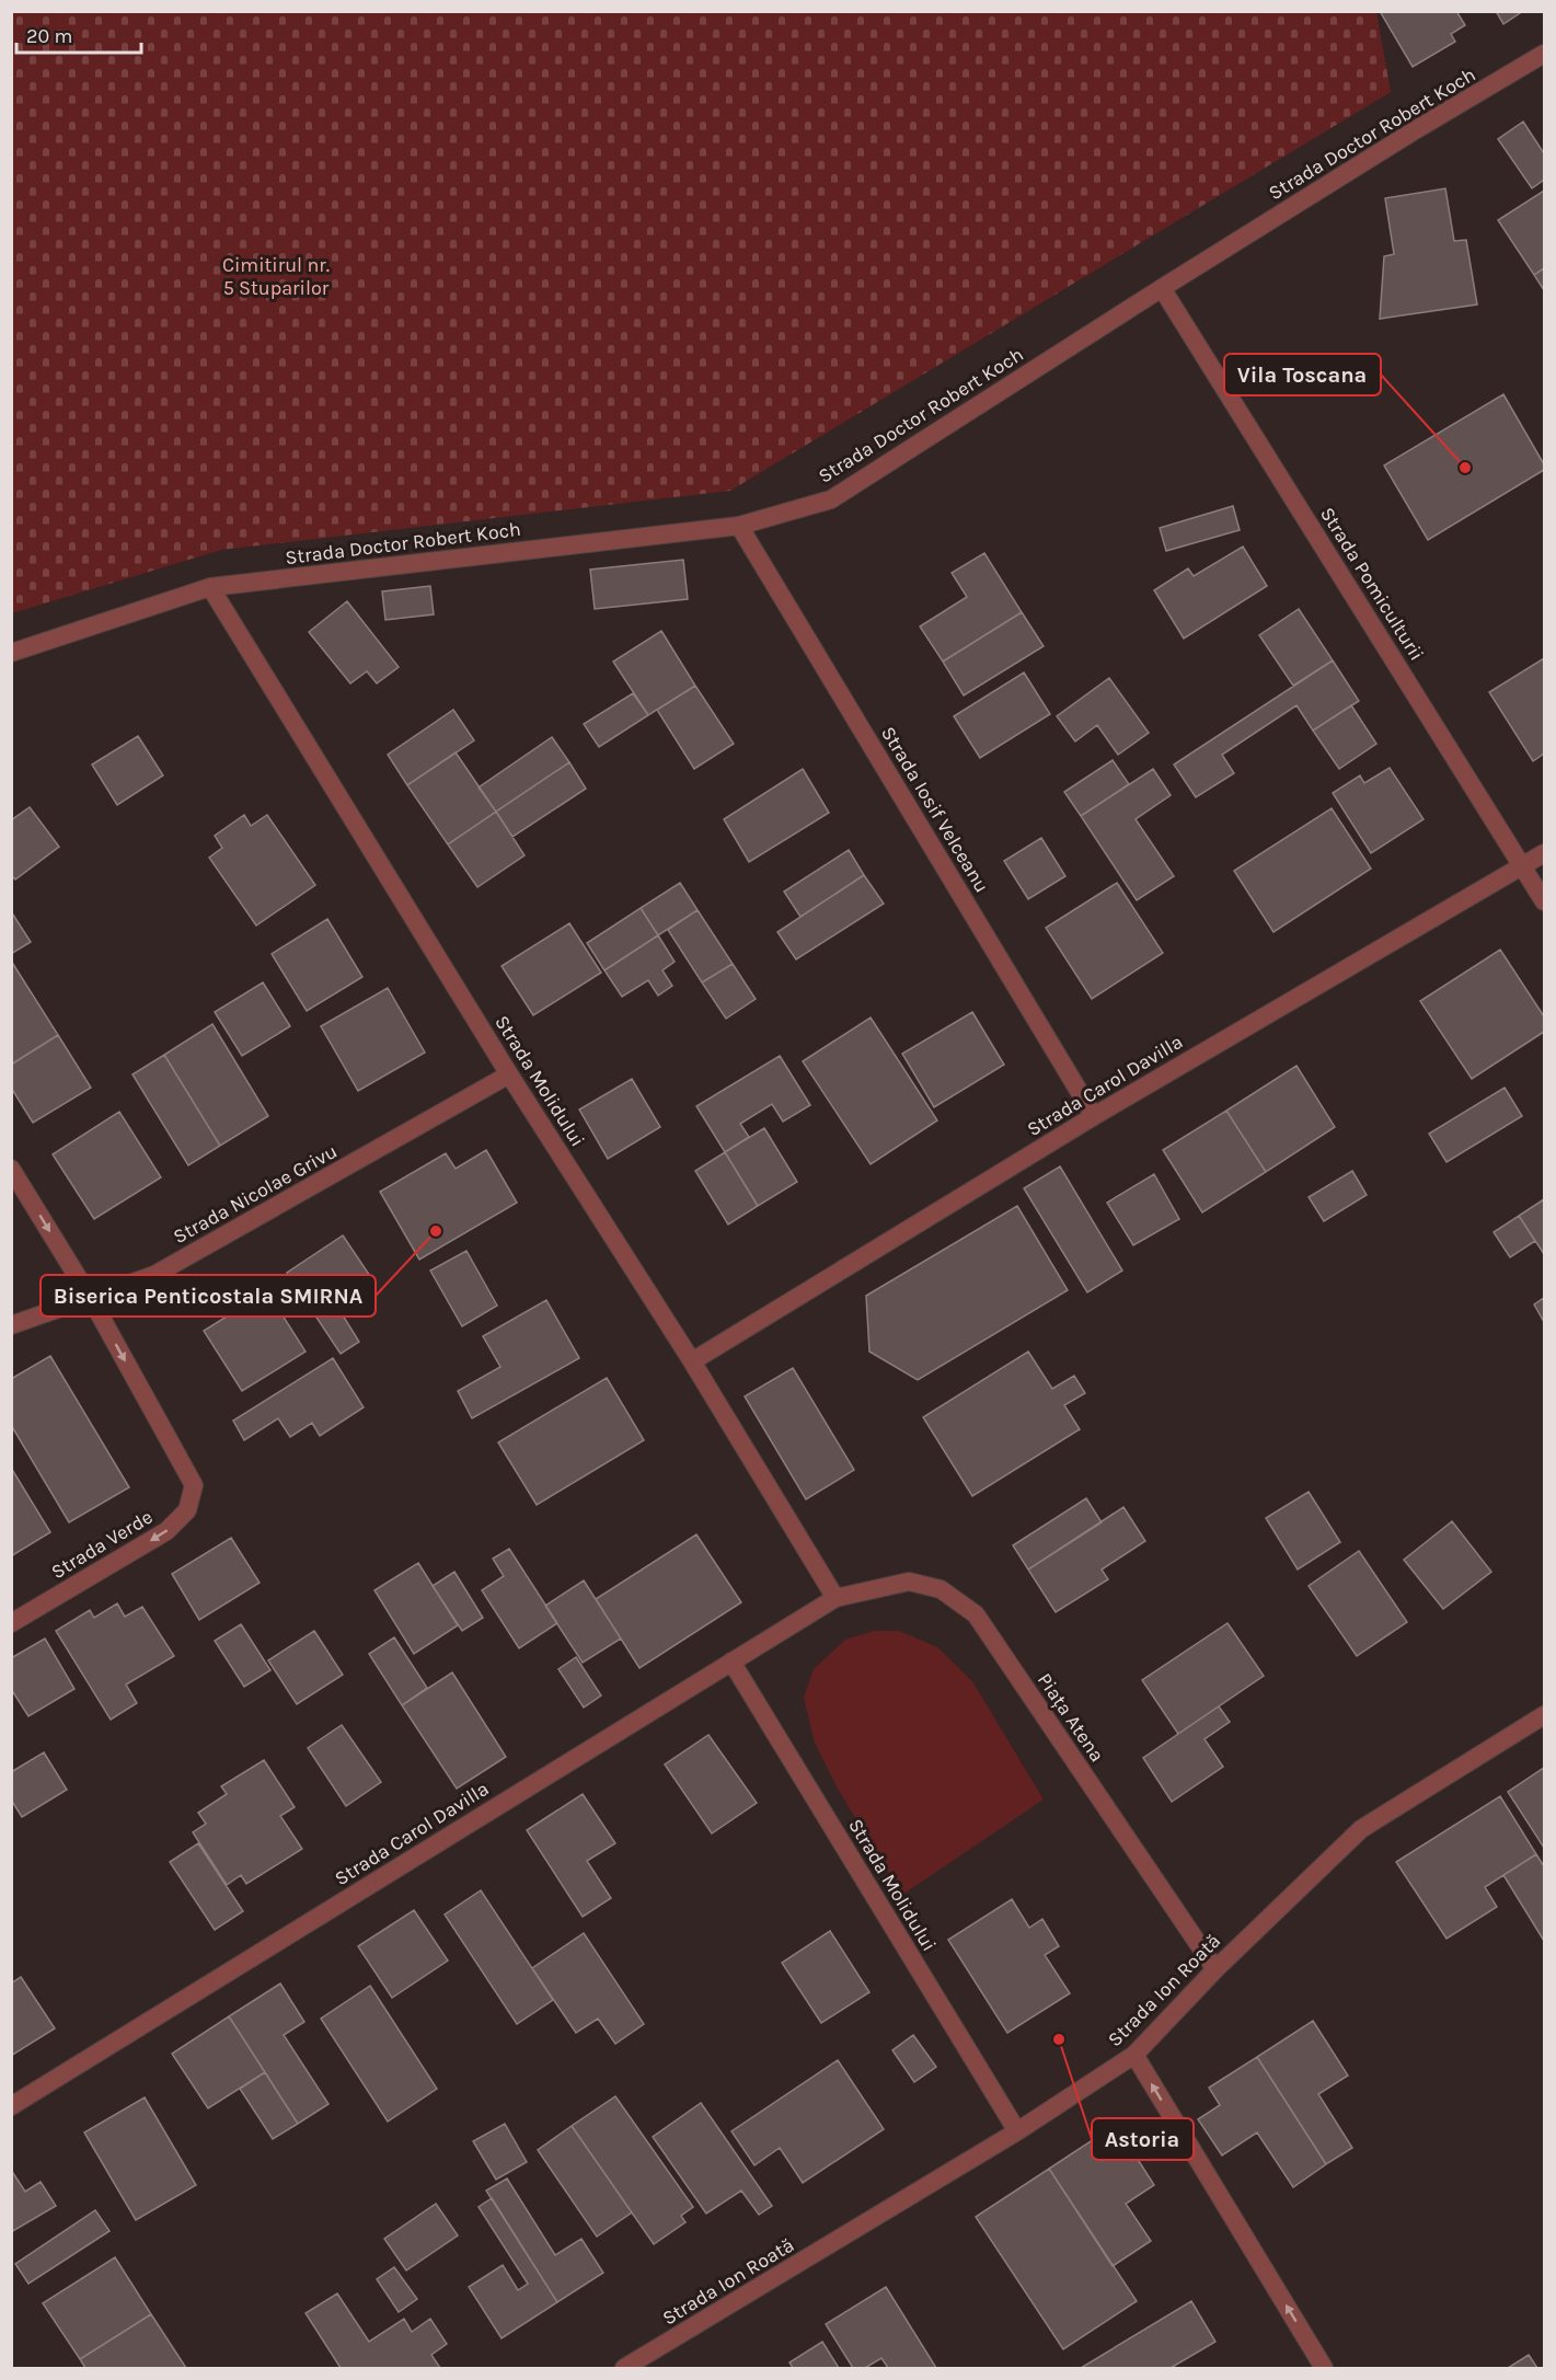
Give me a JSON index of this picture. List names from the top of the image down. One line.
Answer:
{"streets":{"street":["Strada Doctor Robert Koch","Strada Pomiculturii","Strada Iosif Velceanu","Strada Molidului","Strada Carol Davilla","Strada Nicolae Grivu","Strada Verde","Piața Atena","Strada Ion Roată"]},"crossings":[["Strada Doctor Robert Koch","Strada Pomiculturii"],["Strada Doctor Robert Koch","Strada Iosif Velceanu"],["Strada Doctor Robert Koch","Strada Molidului"],["Strada Pomiculturii","Strada Carol Davilla"],["Strada Iosif Velceanu","Strada Carol Davilla"],["Strada Molidului","Strada Carol Davilla"],["Strada Molidului","Strada Nicolae Grivu"],["Strada Molidului","Piața Atena"],["Strada Molidului","Strada Ion Roată"],["Strada Carol Davilla","Piața Atena"],["Strada Nicolae Grivu","Strada Verde"],["Piața Atena","Strada Ion Roată"]],"parks":["Cimitirul nr. 5 Stuparilor"],"places":["Vila Toscana","Biserica Penticostala SMIRNA","Astoria"],"scale_bar":"20 m"}
